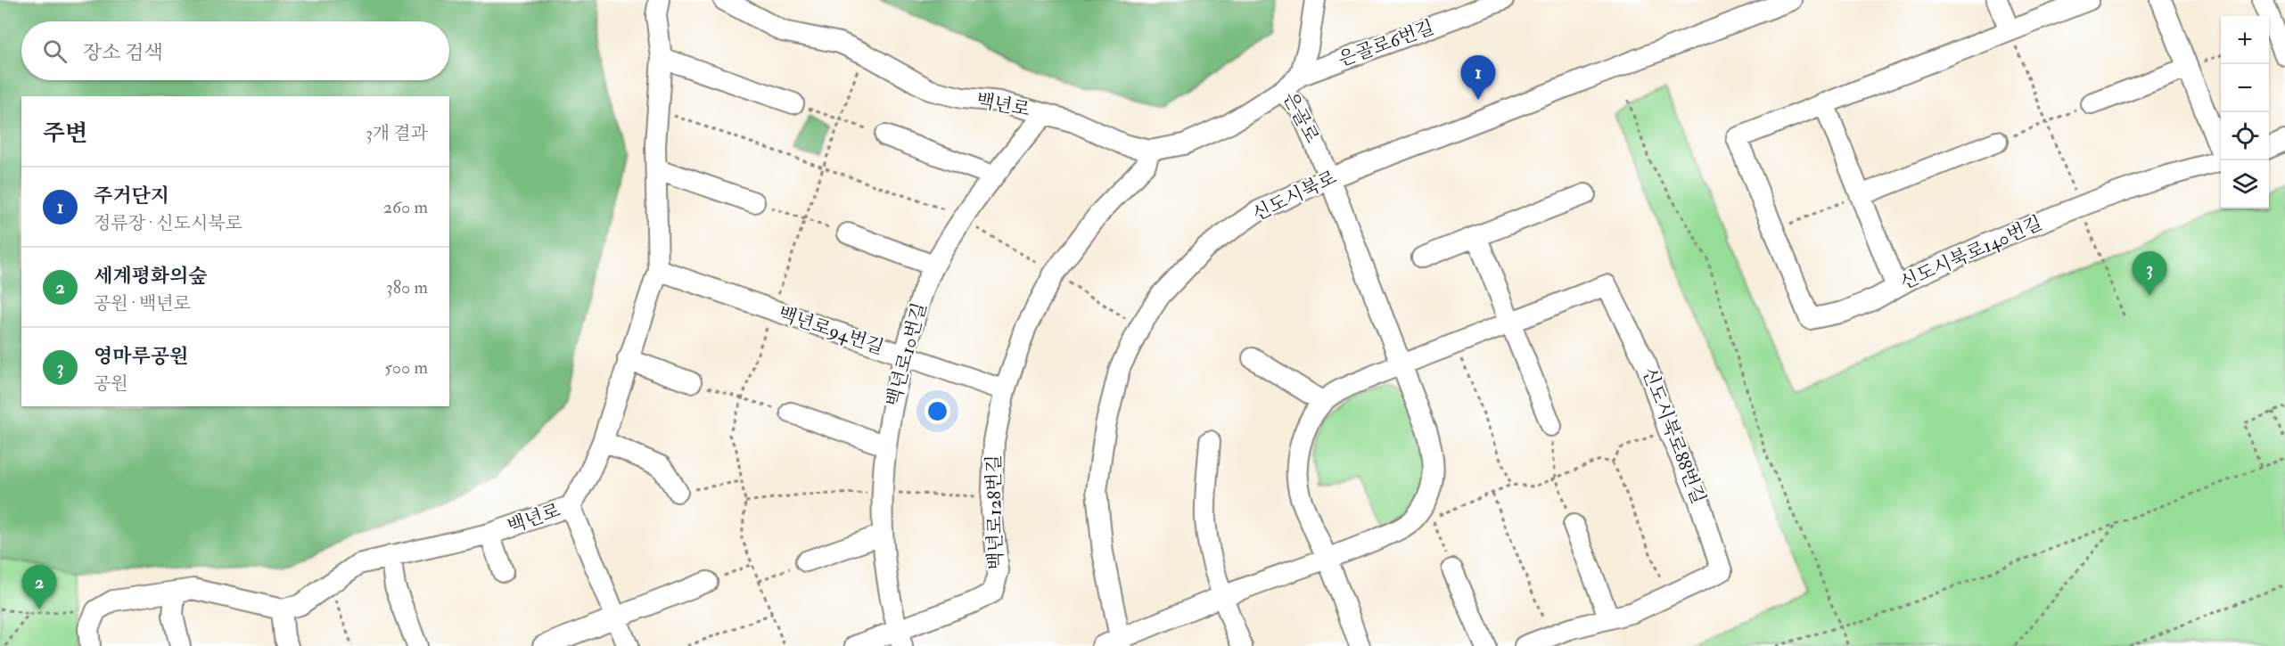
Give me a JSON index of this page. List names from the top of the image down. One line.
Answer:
{"streets":{"street":["은골로6번길","백년로","은골로","신도시북로","신도시북로140번길","백년로94번길","백년로10번길","신도시북로88번길","백년로128번길"]},"crossings":[["은골로6번길","은골로"],["백년로","은골로"],["백년로","백년로94번길"],["백년로","백년로10번길"],["백년로","백년로128번길"],["은골로","신도시북로"],["백년로94번길","백년로10번길"],["백년로94번길","백년로128번길"],["백년로10번길","백년로128번길"]],"page":{"map_buttons":["+","−"],"search":"장소 검색","pins":["1","3","2"],"heading":["주변","3개 결과"],"list":[{"mark":"1","name":"주거단지","note":"정류장 · 신도시북로","value":"260 m"},{"mark":"2","name":"세계평화의숲","note":"공원 · 백년로","value":"380 m"},{"mark":"3","name":"영마루공원","note":"공원","value":"500 m"}]}}
